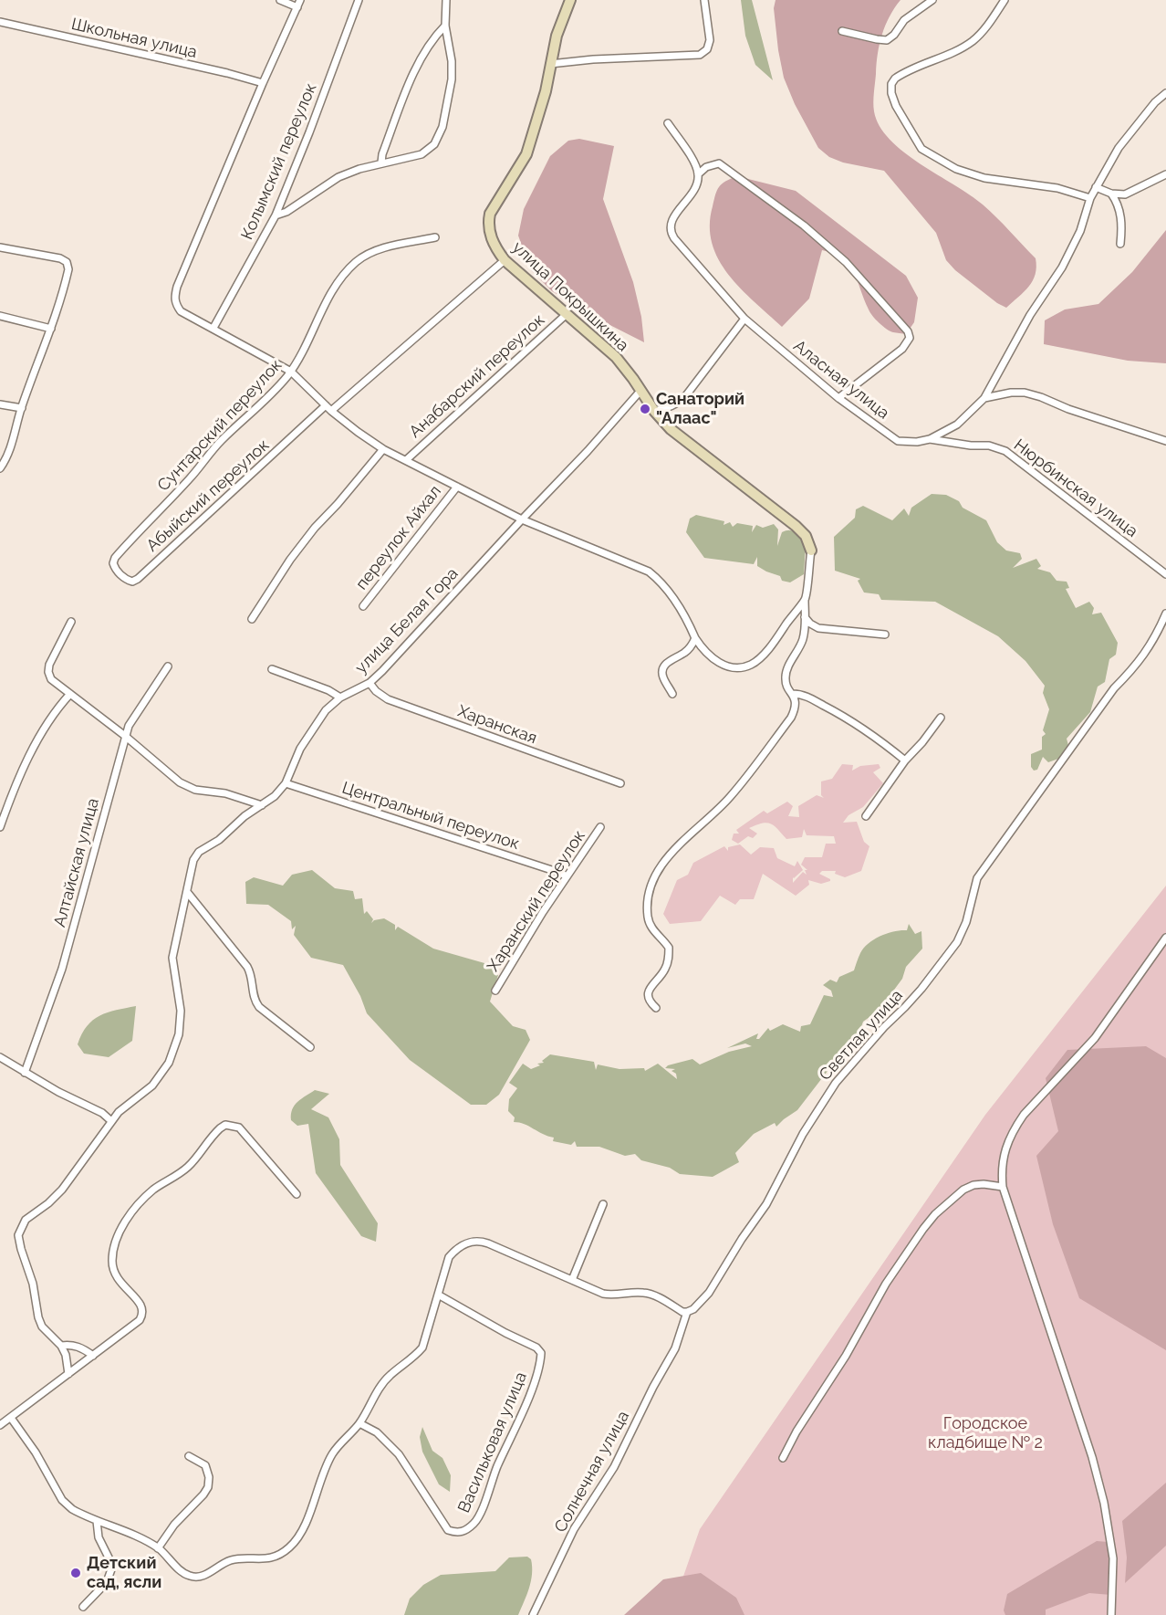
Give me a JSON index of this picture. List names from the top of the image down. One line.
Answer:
{"streets":{"street":["Школьная улица","Колымский переулок","улица Покрышкина","Анабарский переулок","Аласная улица","Сунтарский переулок","Нюрбинская улица","Абыйский переулок","переулок Айхал","улица Белая Гора","Харанская","Центральный переулок","Алтайская улица","Харанский переулок","Светлая улица","Васильковая улица","Солнечная улица"]},"crossings":[["улица Покрышкина","Анабарский переулок"],["улица Покрышкина","Абыйский переулок"],["улица Покрышкина","улица Белая Гора"],["Аласная улица","Нюрбинская улица"],["Сунтарский переулок","Абыйский переулок"],["улица Белая Гора","Харанская"],["улица Белая Гора","Центральный переулок"],["Центральный переулок","Харанский переулок"],["Светлая улица","Солнечная улица"]],"parks":["Городское кладбище № 2"],"places":["Санаторий \"Алаас\"","Детский сад, ясли"]}
